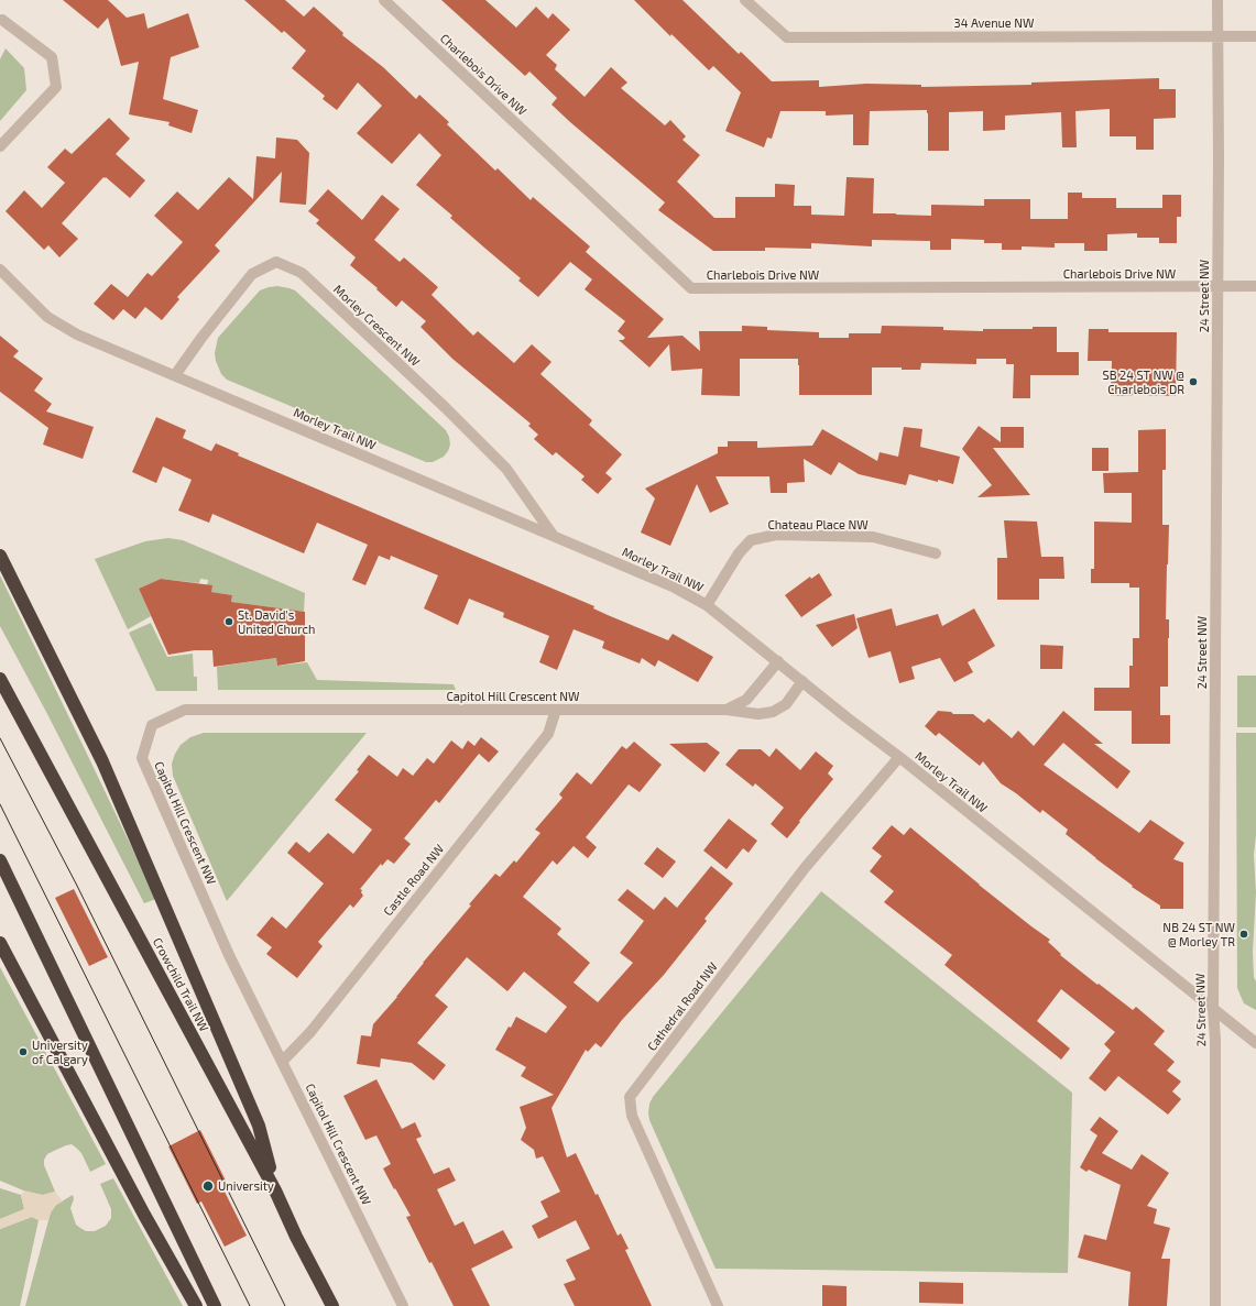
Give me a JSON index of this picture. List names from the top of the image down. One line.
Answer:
{"streets":{"highway":["Crowchild Trail NW"],"street":["34 Avenue NW","Charlebois Drive NW","24 Street NW","Morley Crescent NW","Morley Trail NW","Chateau Place NW","Capitol Hill Crescent NW","Castle Road NW","Cathedral Road NW"]},"crossings":[["34 Avenue NW","24 Street NW"],["Charlebois Drive NW","24 Street NW"],["24 Street NW","Morley Trail NW"],["Morley Crescent NW","Morley Trail NW"],["Morley Trail NW","Chateau Place NW"],["Morley Trail NW","Capitol Hill Crescent NW"],["Morley Trail NW","Cathedral Road NW"],["Capitol Hill Crescent NW","Castle Road NW"]],"places":["SB 24 ST NW @ Charlebois DR","St. David's United Church","NB 24 ST NW @ Morley TR","University of Calgary","University"]}
